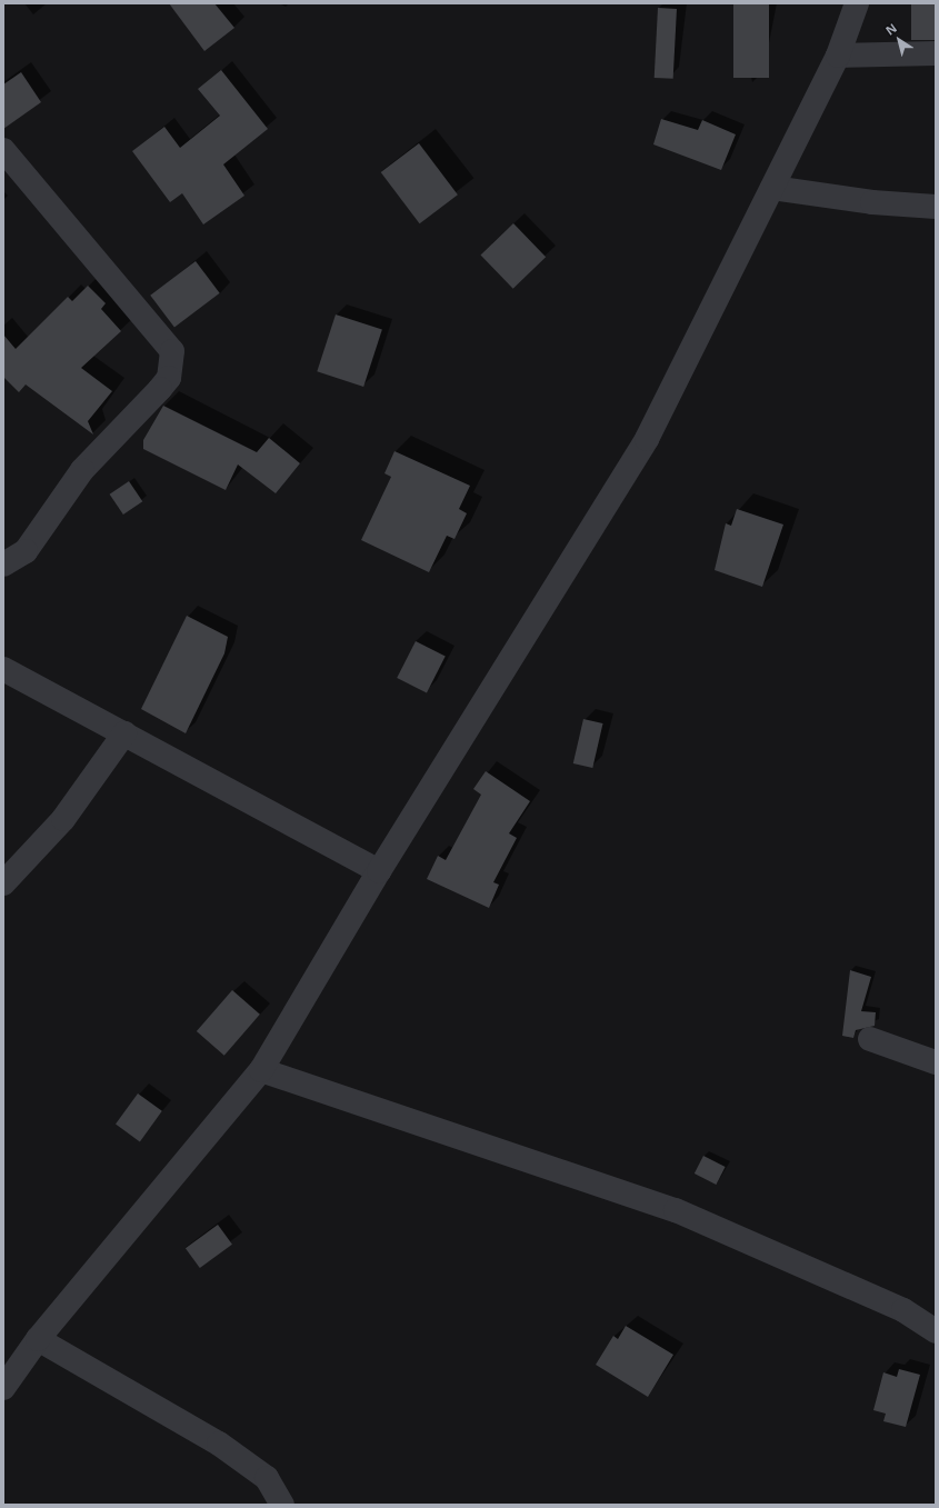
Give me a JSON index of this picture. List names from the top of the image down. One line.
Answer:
{"north":"top left"}
